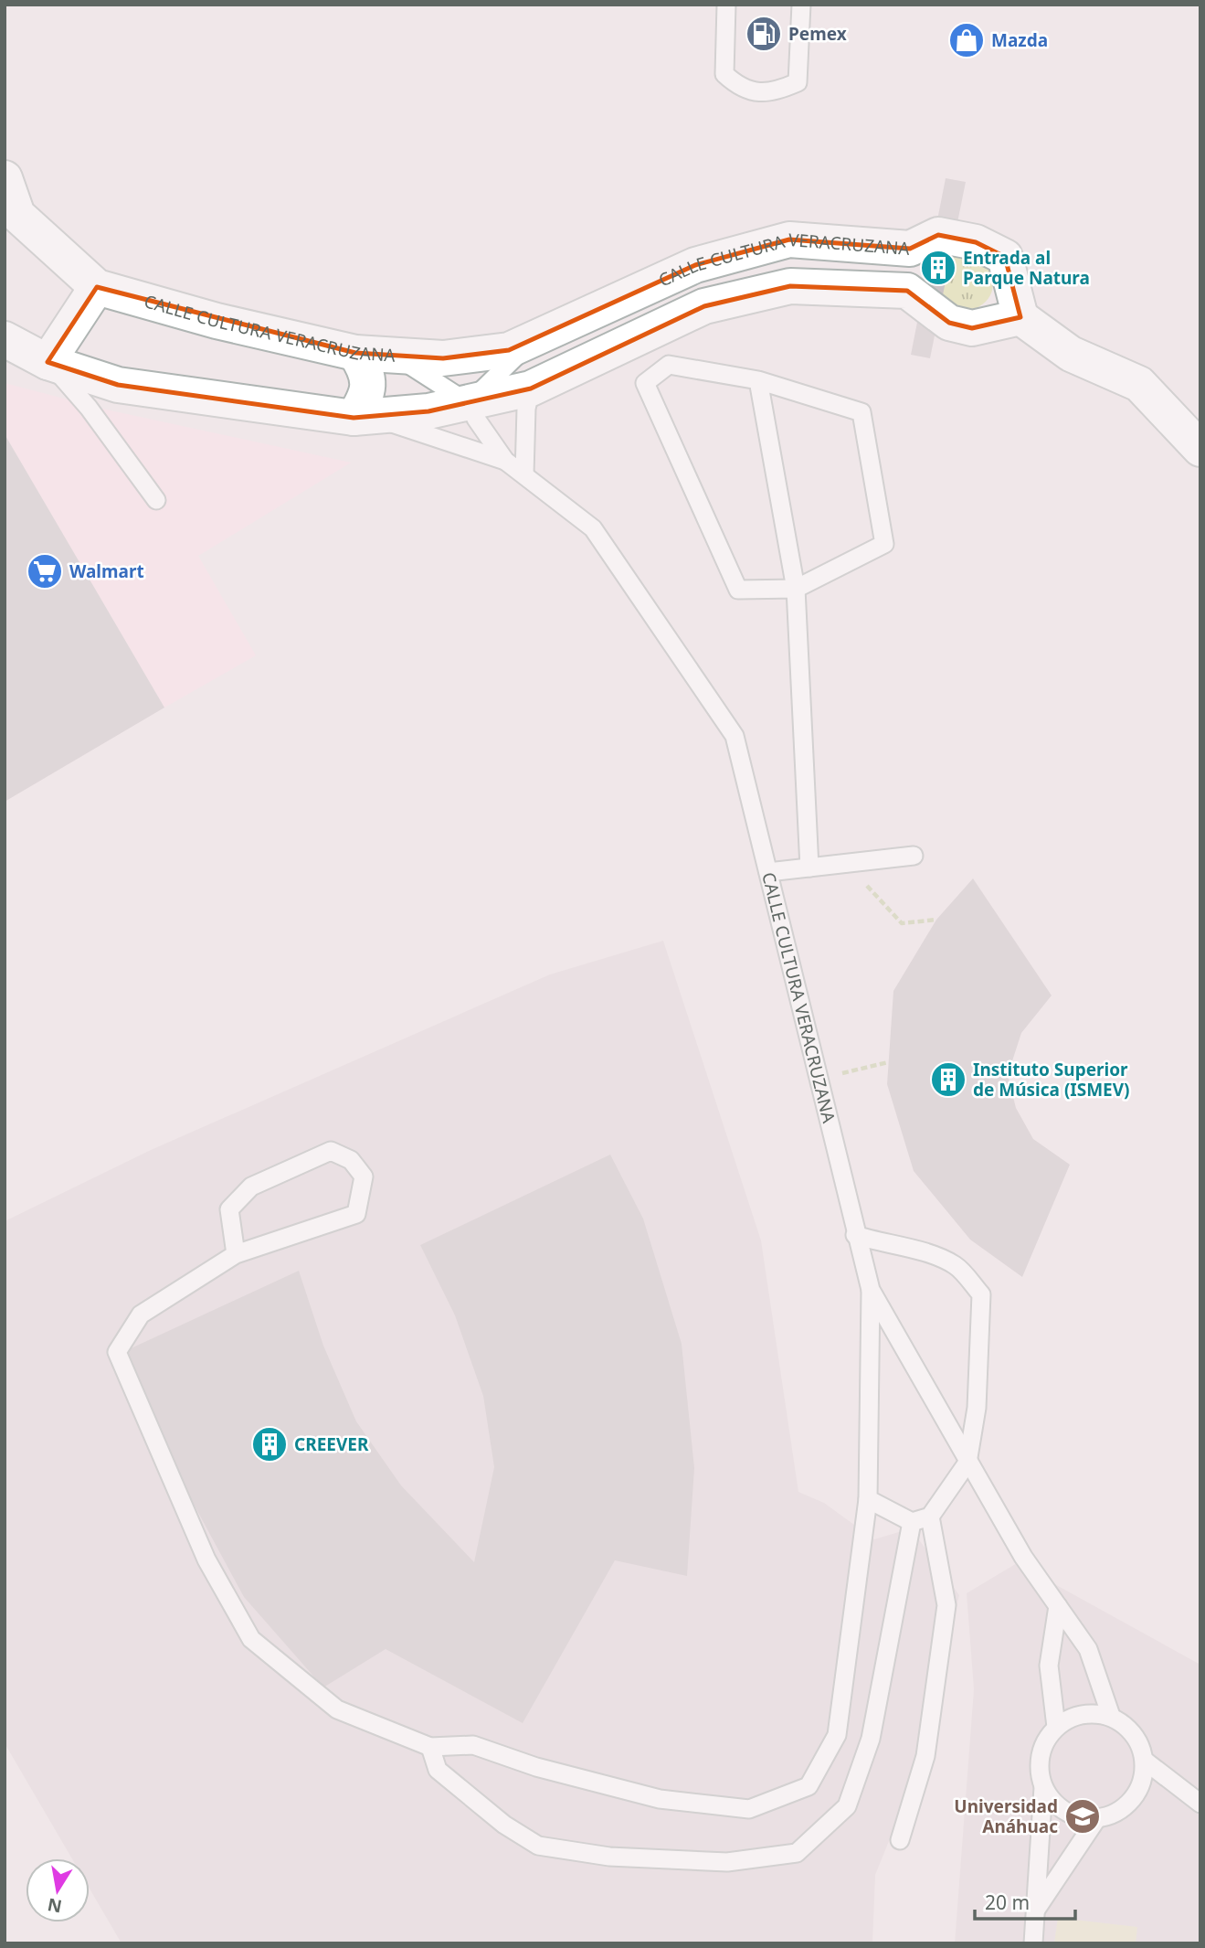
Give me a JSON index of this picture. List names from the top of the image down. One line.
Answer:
{"streets":{"street":["CALLE CULTURA VERACRUZANA"]},"places":{"fuel station":["Pemex"],"shop":["Mazda"],"building":["Entrada al Parque Natura","Instituto Superior de Música (ISMEV)","CREEVER"],"supermarket":["Walmart"],"school or university":["Universidad Anáhuac"]},"scale_bar":"20 m","north":"bottom"}
